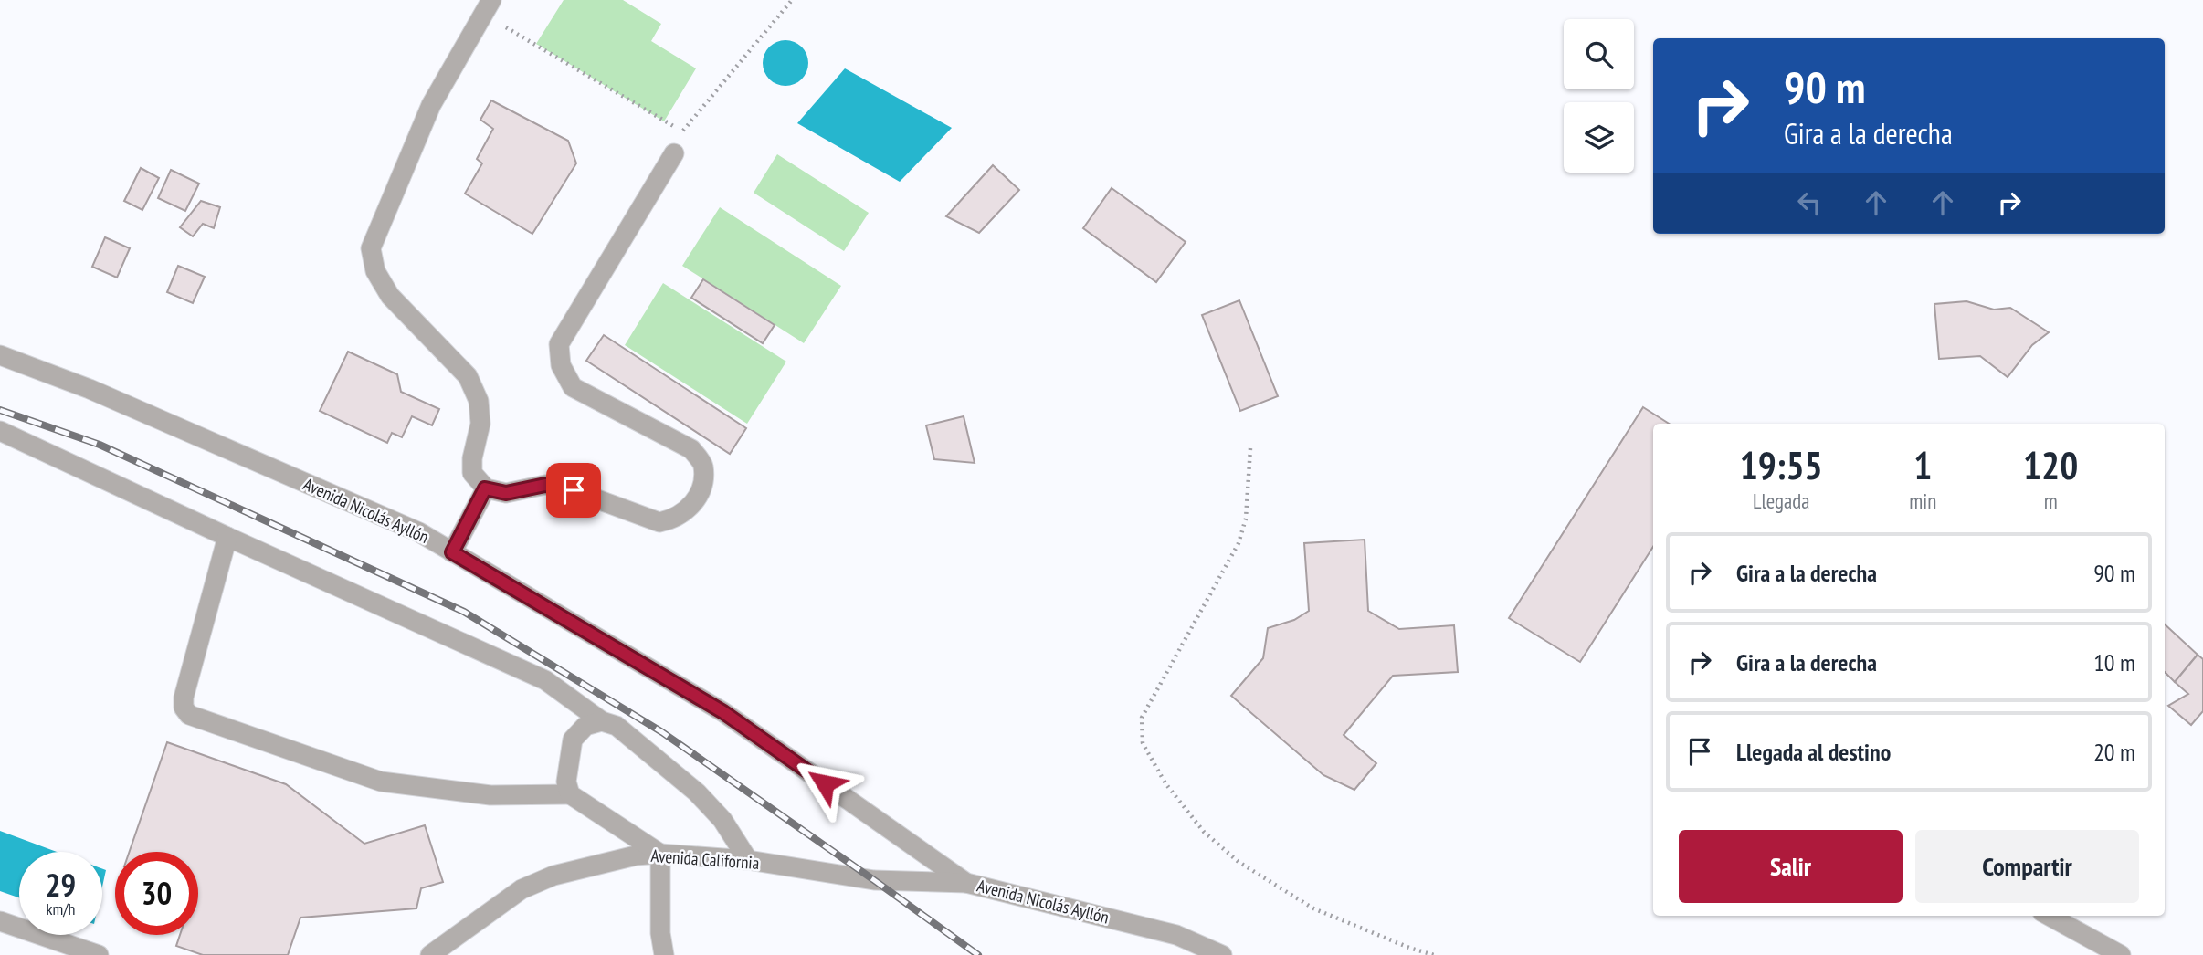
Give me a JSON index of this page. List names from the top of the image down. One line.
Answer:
{"streets":{"street":["Avenida Nicolás Ayllón","Avenida California"]},"crossings":[["Avenida Nicolás Ayllón","Avenida California"]],"page":{"turn":["90 m","Gira a la derecha"],"eta":["19:55","Llegada","1","min","120","m"],"list":[{"name":"Gira a la derecha","value":"90 m"},{"name":"Gira a la derecha","value":"10 m"},{"name":"Llegada al destino","value":"20 m"}],"buttons":["Salir","Compartir"],"speed":"29 km/h","limit":"30"}}
